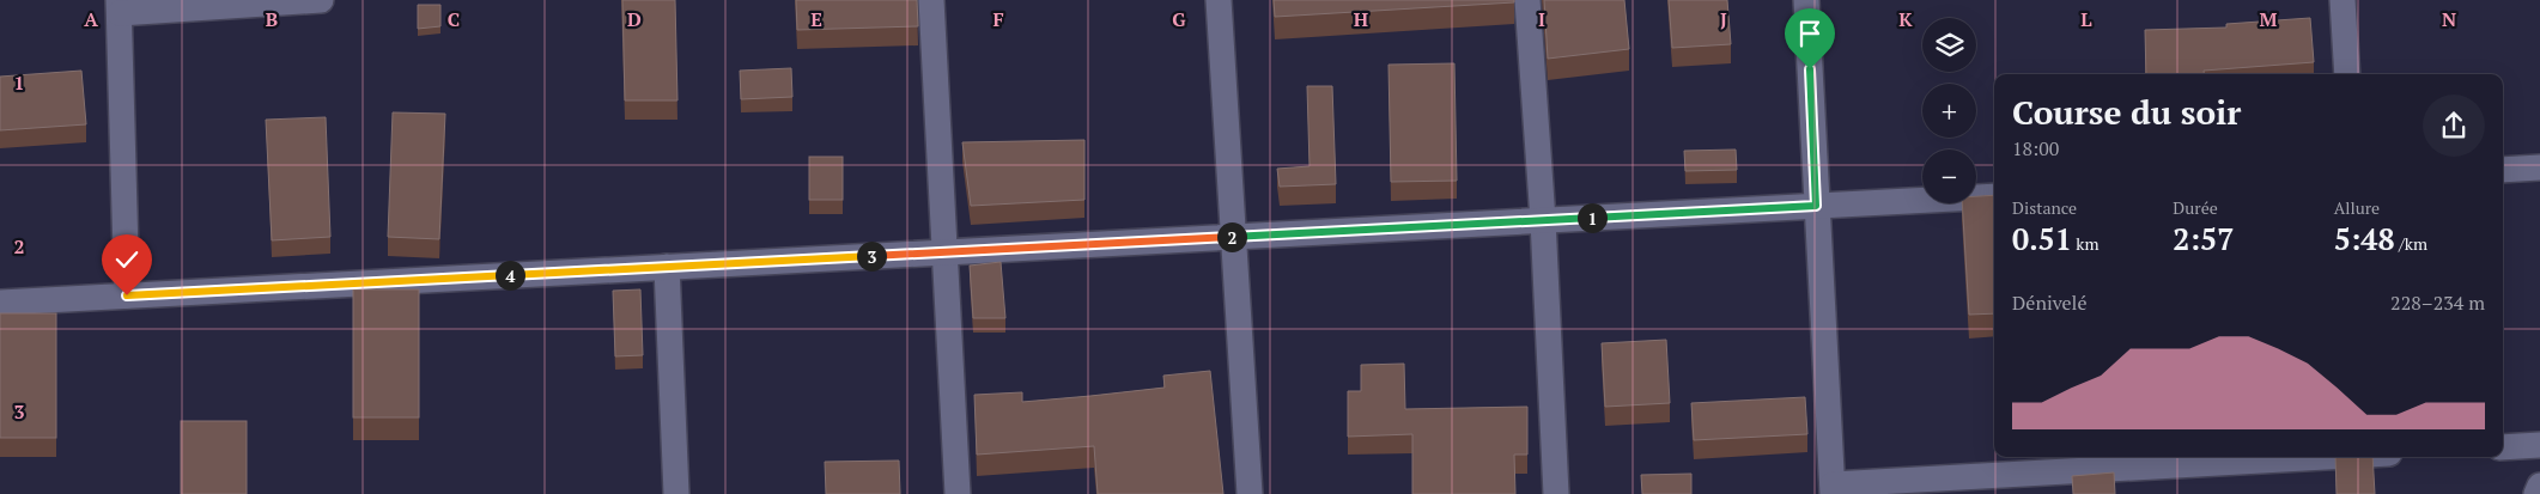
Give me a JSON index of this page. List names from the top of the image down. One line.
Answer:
{"page":{"map_buttons":["+","−"],"heading":["Course du soir","18:00"],"stats":[["Distance","0.51 km"],["Durée","2:57"],["Allure","5:48 /km"]],"pins":["1","2","3","4"],"chart":["Dénivelé","228–234 m"]},"grid":{"columns":["A","B","C","D","E","F","G","H","I","J","K","L","M","N"],"rows":["1","2","3"]}}
